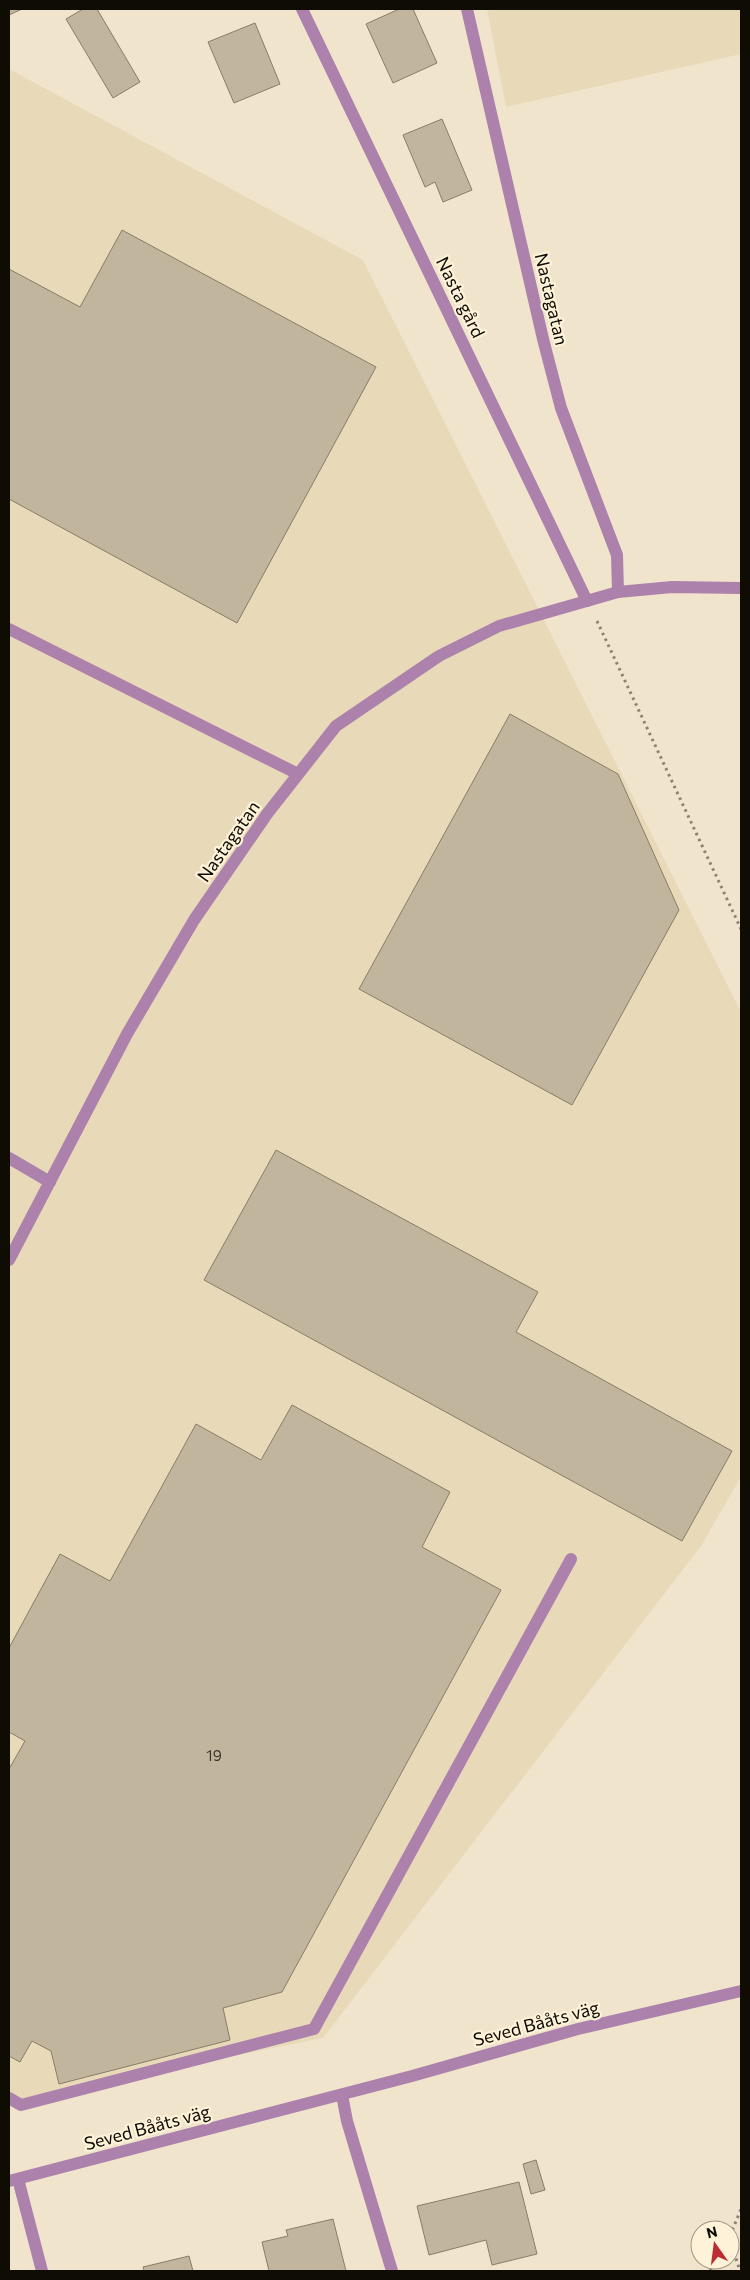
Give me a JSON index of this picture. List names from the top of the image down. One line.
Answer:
{"streets":{"street":["Nasta gård","Nastagatan","Seved Bååts väg"]},"crossings":[["Nasta gård","Nastagatan"]],"house_numbers":["19"],"north":"top"}
